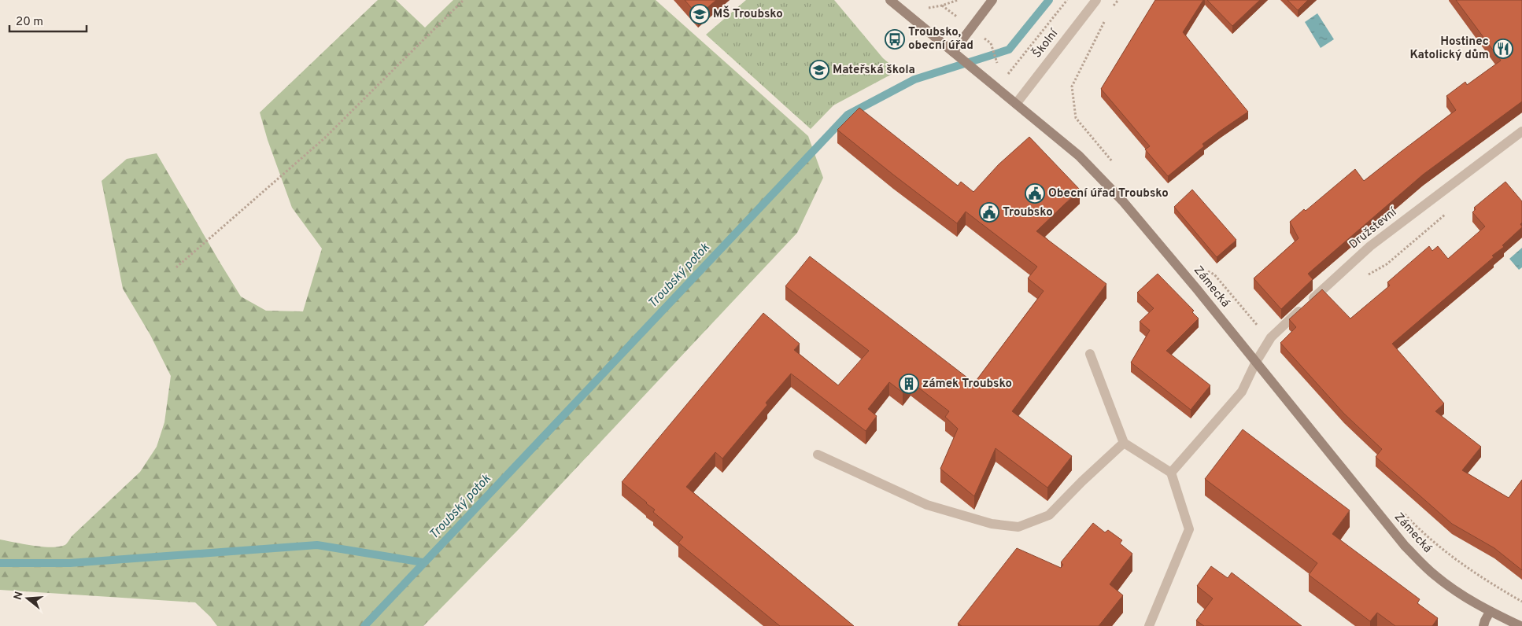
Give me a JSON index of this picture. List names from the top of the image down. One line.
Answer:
{"streets":{"street":["Školní","Družstevní","Zámecká"]},"crossings":[["Školní","Zámecká"],["Družstevní","Zámecká"]],"water":["Troubský potok"],"places":{"school or university":["MŠ Troubsko","Mateřská škola"],"bus stop":["Troubsko, obecní úřad"],"restaurant":["Hostinec Katolický dům"],"public building":["Obecní úřad Troubsko","Troubsko"],"building":["zámek Troubsko"]},"scale_bar":"20 m","north":"left"}
